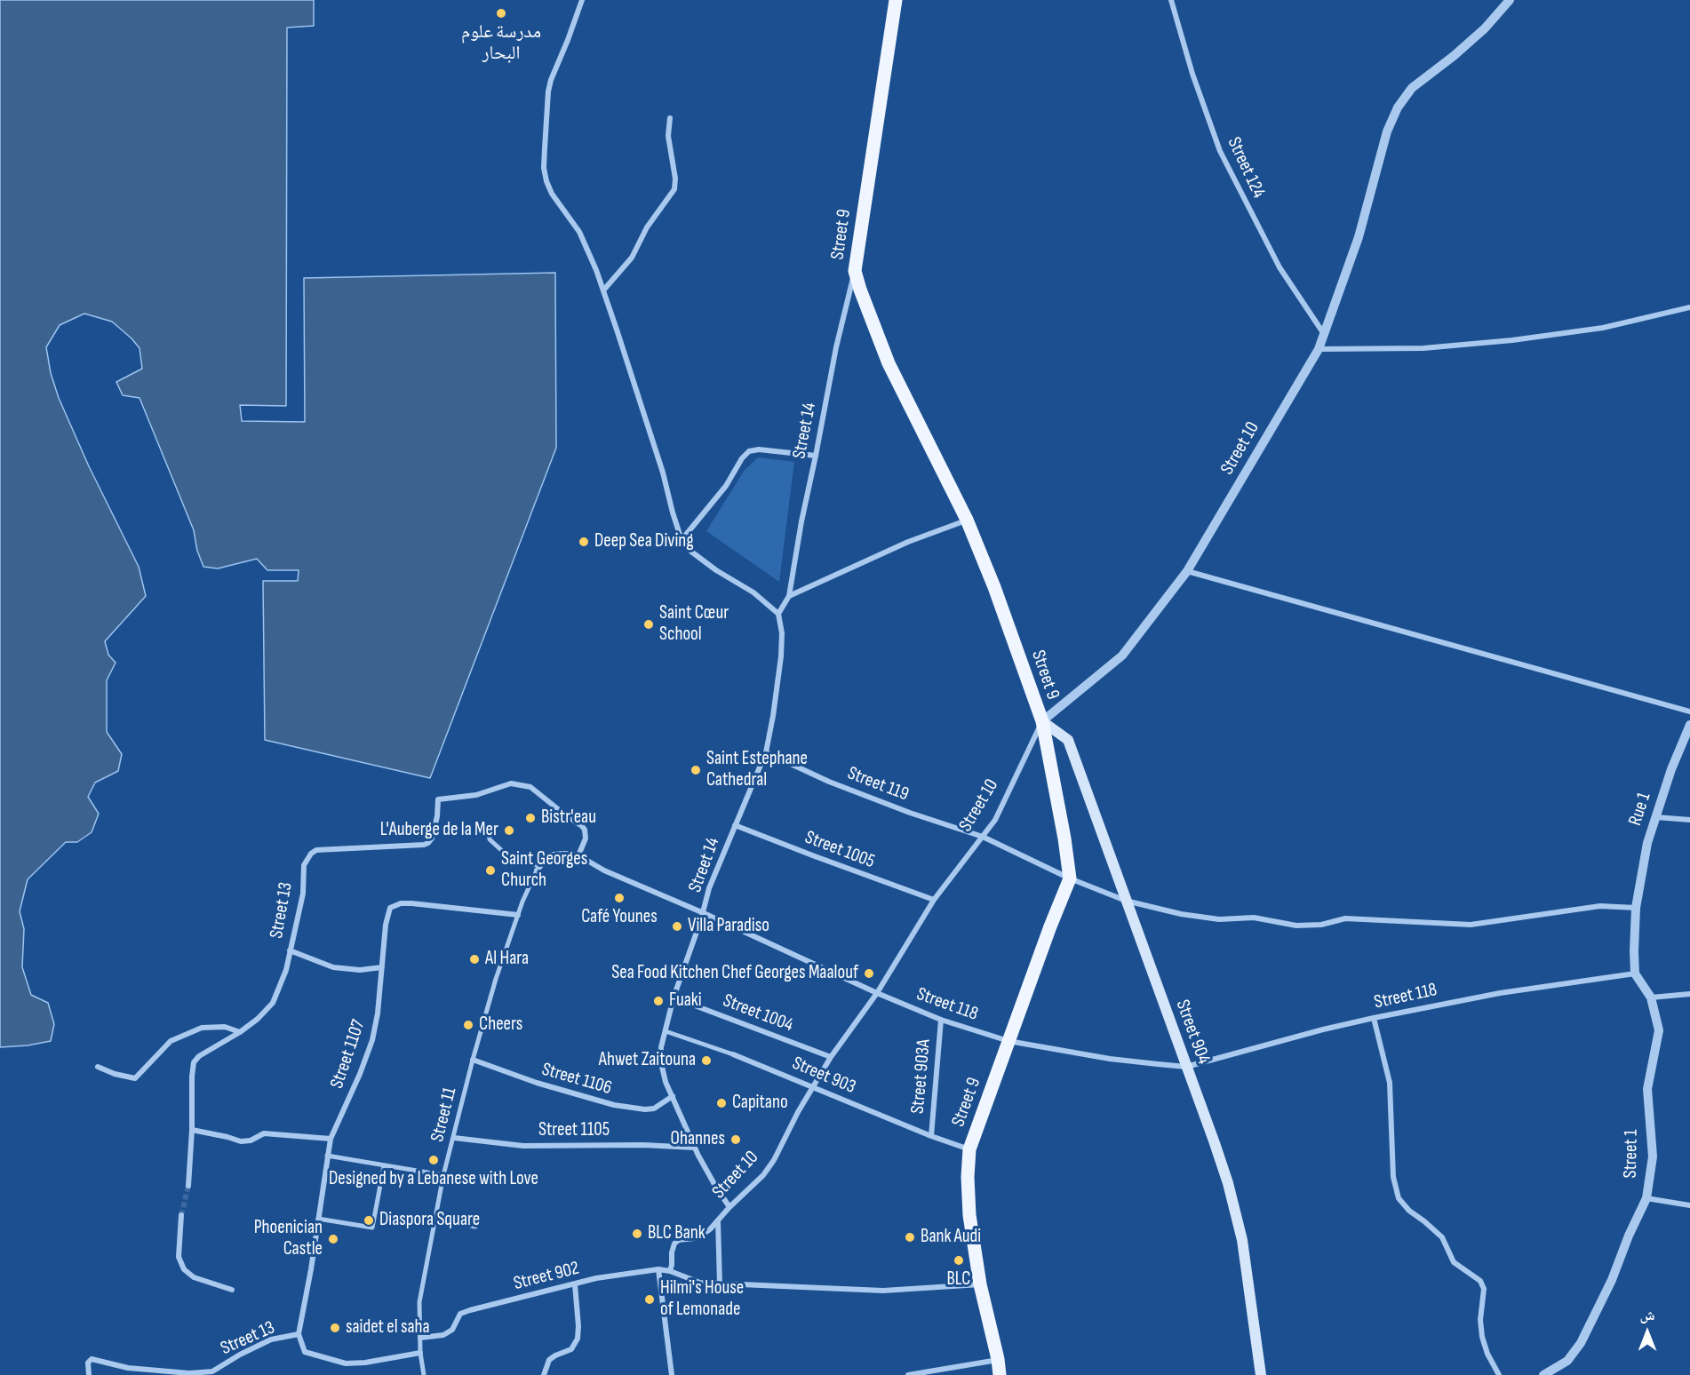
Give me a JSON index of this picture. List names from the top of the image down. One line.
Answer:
{"streets":{"main road":["Street 9","Street 904"],"street":["Street 124","Street 14","Street 10","Street 119","Rue 1","Street 1005","Street 13","Street 118","Street 1004","Street 1107","Street 903","Street 903A","Street 1106","Street 11","Street 1105","Street 1","Street 902"]},"crossings":[["Street 124","Street 10"],["Street 9","Street 14"],["Street 9","Street 10"],["Street 9","Street 119"],["Street 9","Street 118"],["Street 9","Street 904"],["Street 9","Street 903"],["Street 9","Street 902"],["Street 14","Street 10"],["Street 14","Street 119"],["Street 14","Street 1005"],["Street 14","Street 118"],["Street 14","Street 1004"],["Street 14","Street 903"],["Street 14","Street 1106"],["Street 14","Street 1105"],["Street 10","Street 119"],["Street 10","Street 1005"],["Street 10","Street 118"],["Street 10","Street 1004"],["Street 10","Street 904"],["Street 10","Street 903"],["Street 10","Street 902"],["Street 119","Rue 1"],["Street 119","Street 904"],["Street 13","Street 1107"],["Street 13","Street 11"],["Street 118","Street 904"],["Street 118","Street 903A"],["Street 118","Street 1"],["Street 1107","Street 11"],["Street 903","Street 903A"],["Street 1106","Street 11"],["Street 11","Street 1105"],["Street 11","Street 902"]],"places":["مدرسة علوم البحار","Deep Sea Diving","Saint Cœur School","Saint Estephane Cathedral","Bistr'eau","L'Auberge de la Mer","Saint Georges Church","Café Younes","Villa Paradiso","Al Hara","Sea Food Kitchen Chef Georges Maalouf","Fuaki","Cheers","Ahwet Zaitouna","Capitano","Ohannes","Designed by a Lebanese with Love","Diaspora Square","BLC Bank","Bank Audi","Phoenician Castle","BLC","Hilmi's House of Lemonade","saidet el saha"],"north":"top"}
